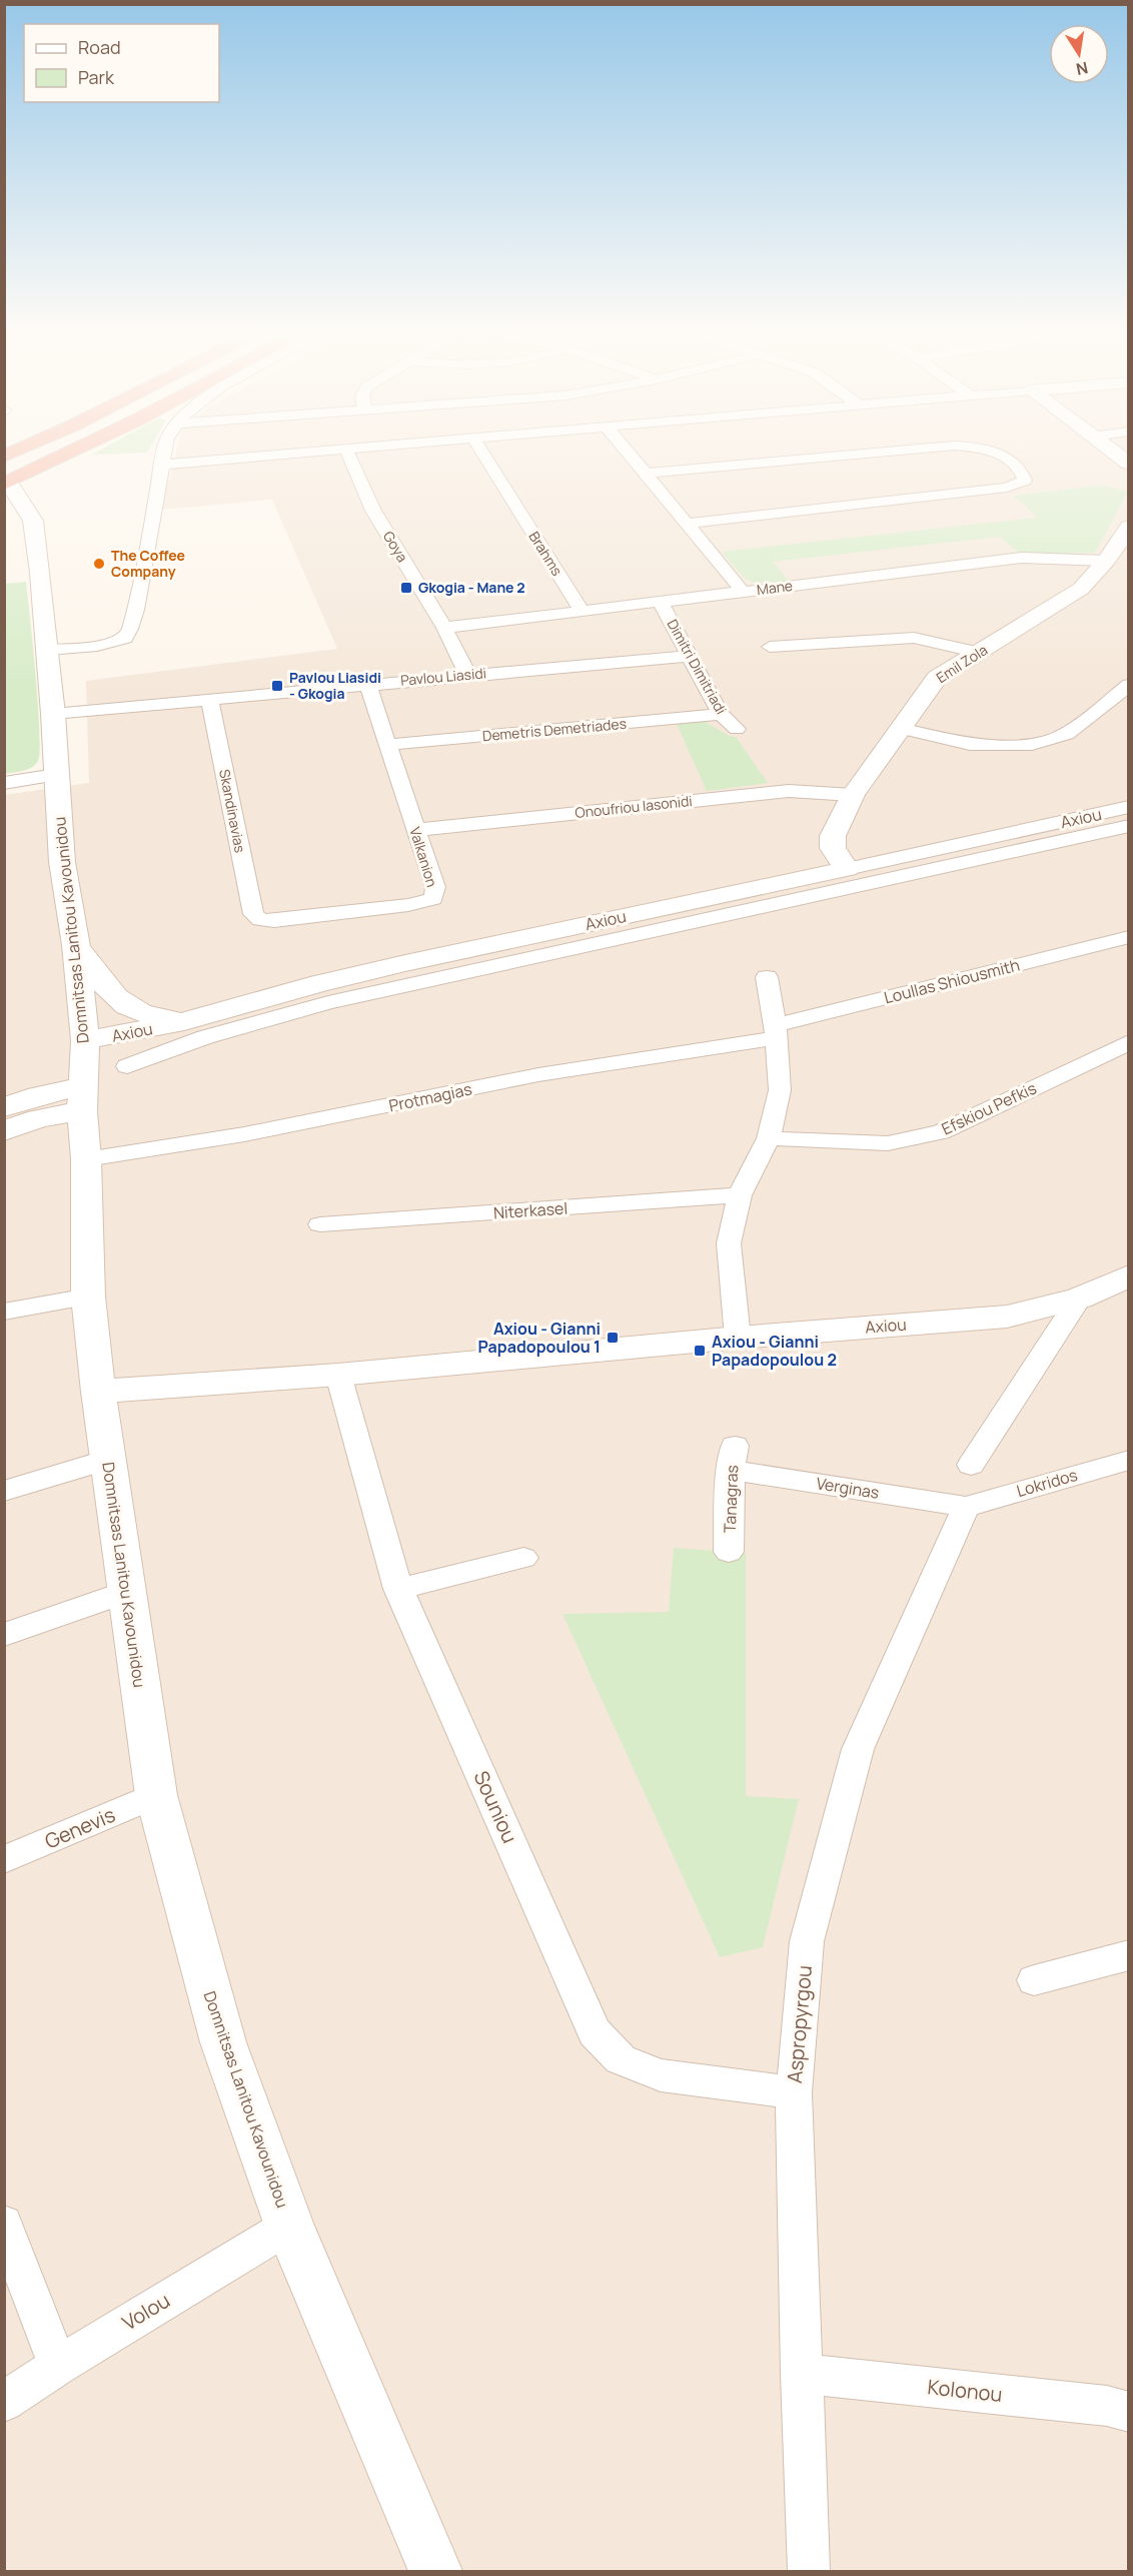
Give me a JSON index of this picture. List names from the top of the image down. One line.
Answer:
{"streets":{"street":["Goya","Brahms","Mane","Emil Zola","Dimitri Dimitriadi","Pavlou Liasidi","Demetris Demetriades","Onoufriou Iasonidi","Skandinavias","Axiou","Valkanion","Domnitsas Lanitou Kavounidou","Loullas Shiousmith","Protmagias","Efskiou Pefkis","Niterkasel","Lokridos","Verginas","Tanagras","Souniou","Genevis","Aspropyrgou","Volou","Kolonou"]},"crossings":[["Goya","Mane"],["Goya","Pavlou Liasidi"],["Brahms","Mane"],["Mane","Emil Zola"],["Mane","Dimitri Dimitriadi"],["Emil Zola","Onoufriou Iasonidi"],["Emil Zola","Axiou"],["Dimitri Dimitriadi","Pavlou Liasidi"],["Dimitri Dimitriadi","Demetris Demetriades"],["Pavlou Liasidi","Skandinavias"],["Pavlou Liasidi","Valkanion"],["Pavlou Liasidi","Domnitsas Lanitou Kavounidou"],["Demetris Demetriades","Valkanion"],["Onoufriou Iasonidi","Valkanion"],["Skandinavias","Valkanion"],["Axiou","Domnitsas Lanitou Kavounidou"],["Axiou","Souniou"],["Domnitsas Lanitou Kavounidou","Protmagias"],["Domnitsas Lanitou Kavounidou","Genevis"],["Domnitsas Lanitou Kavounidou","Volou"],["Loullas Shiousmith","Protmagias"],["Lokridos","Verginas"],["Lokridos","Aspropyrgou"],["Verginas","Tanagras"],["Verginas","Aspropyrgou"],["Souniou","Aspropyrgou"],["Aspropyrgou","Kolonou"]],"places":{"other":["The Coffee Company"],"transit":["Gkogia - Mane 2","Pavlou Liasidi - Gkogia","Axiou - Gianni Papadopoulou 1","Axiou - Gianni Papadopoulou 2"]},"legend":["Road","Park"],"north":"bottom"}
